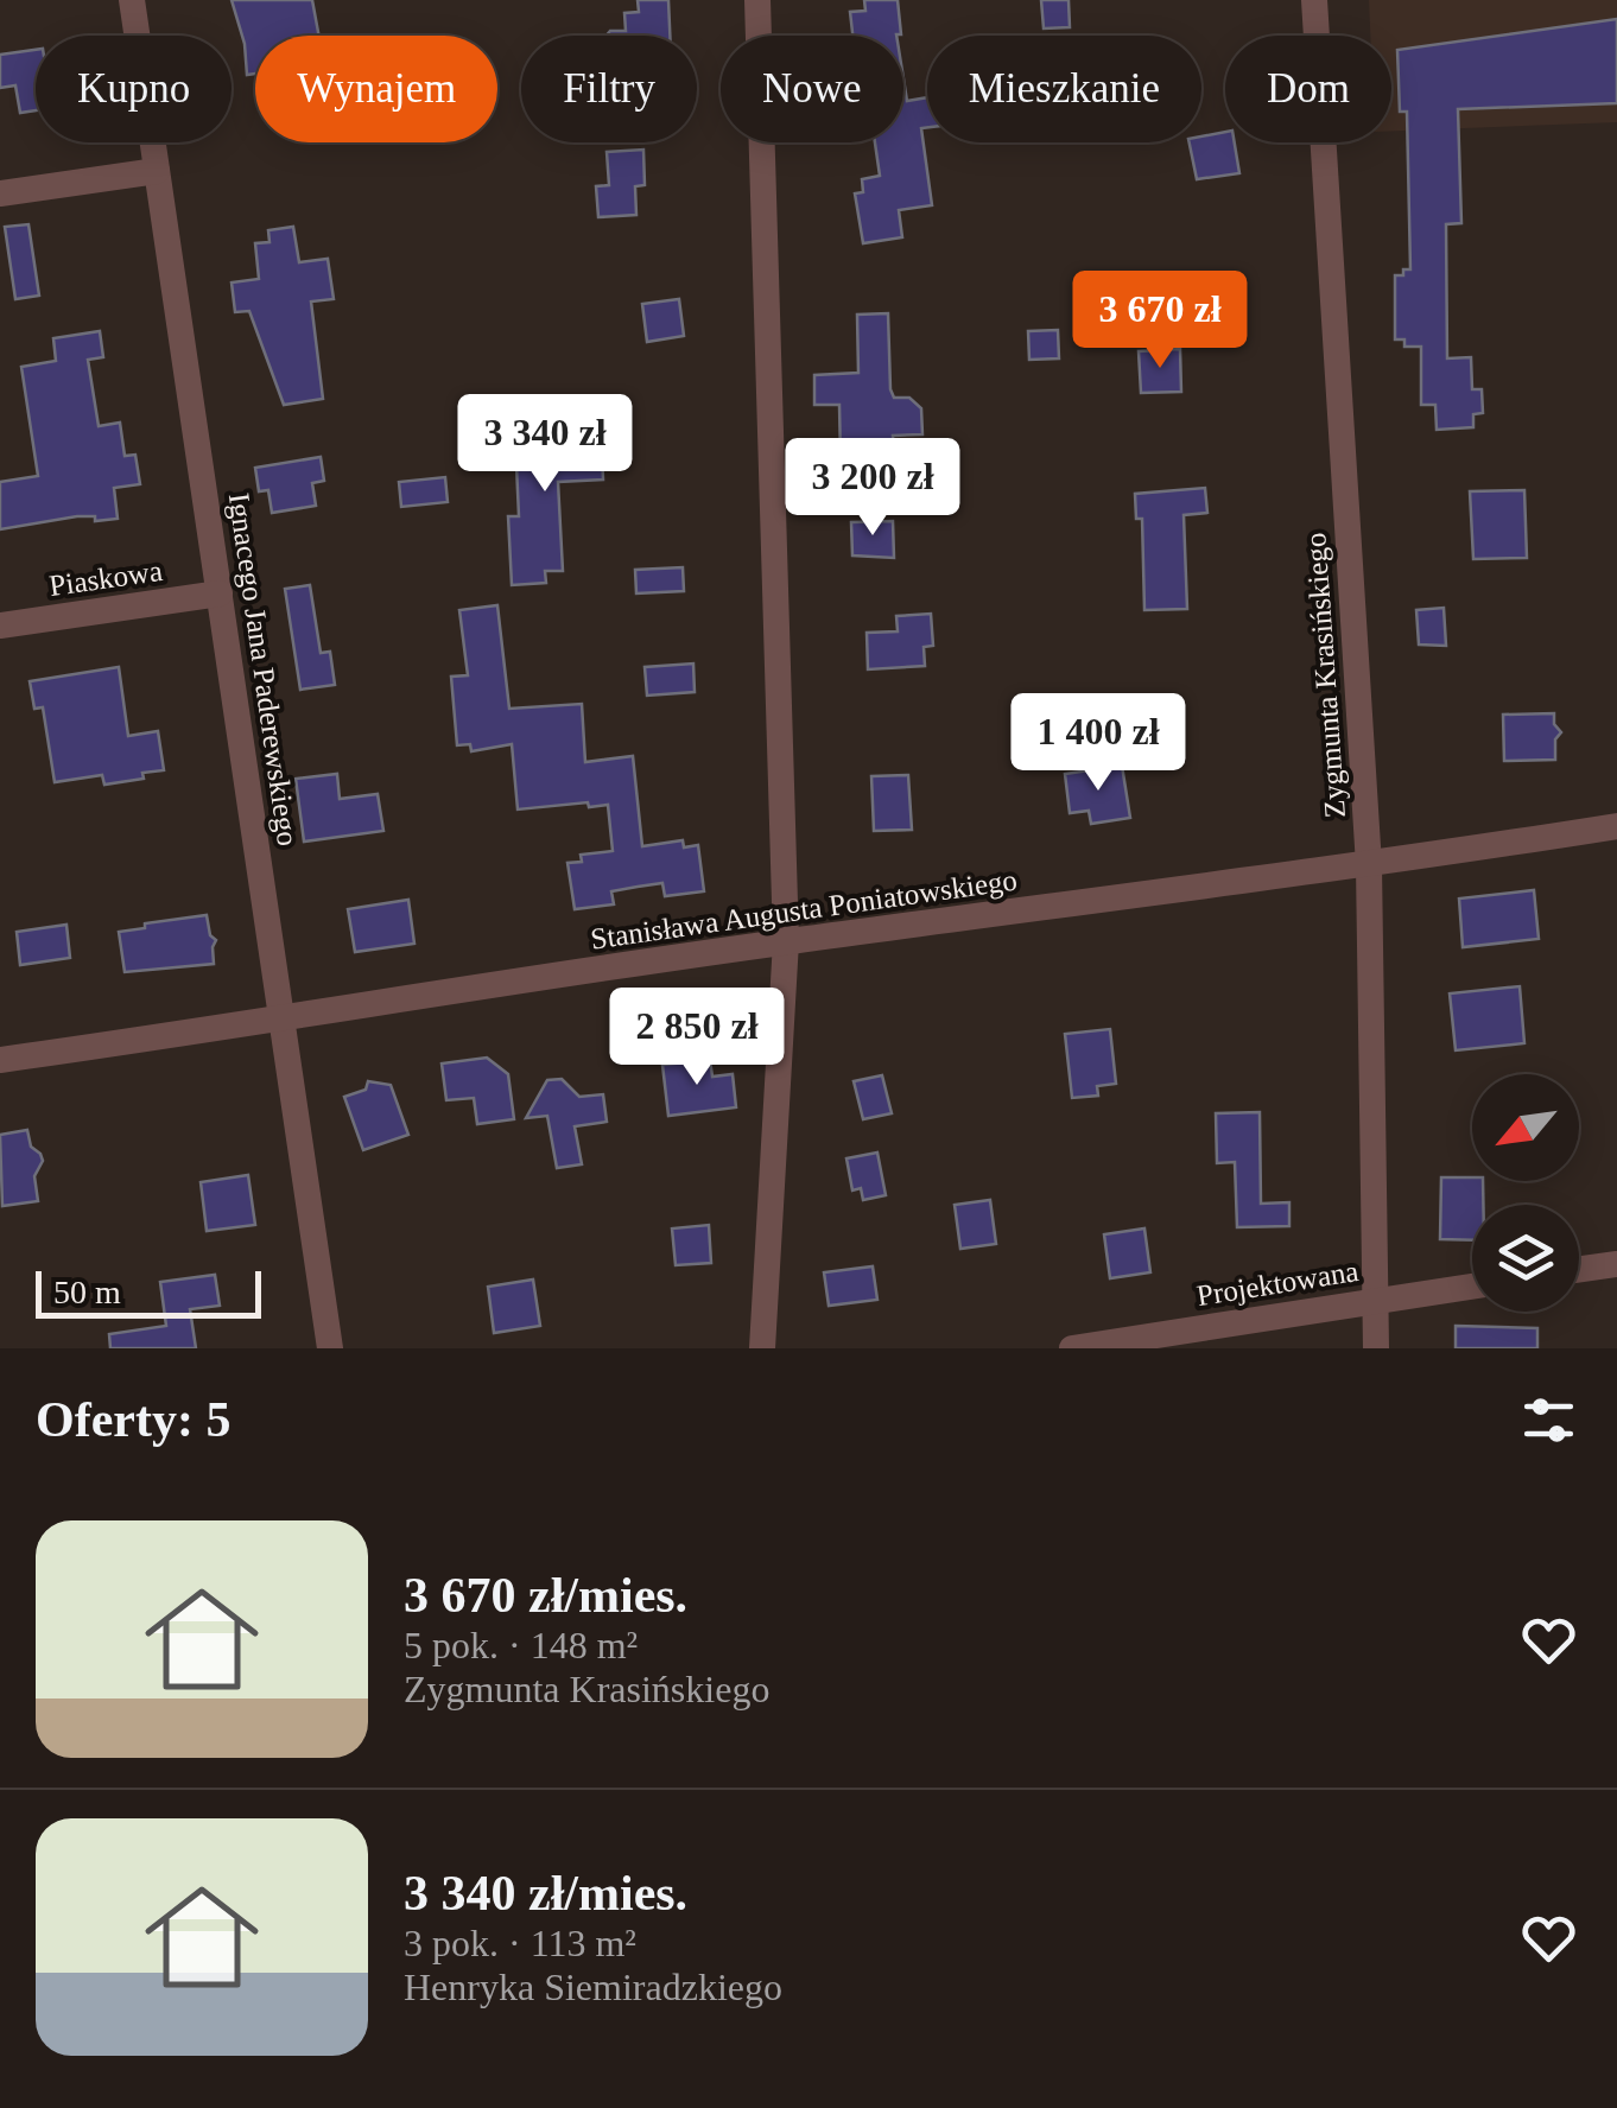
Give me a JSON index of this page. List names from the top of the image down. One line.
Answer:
{"streets":{"street":["Piaskowa","Ignacego Jana Paderewskiego","Zygmunta Krasińskiego","Stanisława Augusta Poniatowskiego","Projektowana"]},"crossings":[["Piaskowa","Ignacego Jana Paderewskiego"],["Ignacego Jana Paderewskiego","Stanisława Augusta Poniatowskiego"],["Zygmunta Krasińskiego","Stanisława Augusta Poniatowskiego"],["Zygmunta Krasińskiego","Projektowana"]],"scale_bar":"50 m","north":"bottom left","page":{"chip":["Kupno","Wynajem","Filtry","Nowe","Mieszkanie","Dom"],"price":["3 670 zł","3 340 zł","3 200 zł","1 400 zł","2 850 zł"],"scale":"50 m","heading":"Oferty: 5","list":[{"name":"3 670 zł/mies.","note":"5 pok. · 148 m² · Zygmunta Krasińskiego"},{"name":"3 340 zł/mies.","note":"3 pok. · 113 m² · Henryka Siemiradzkiego"}]}}
